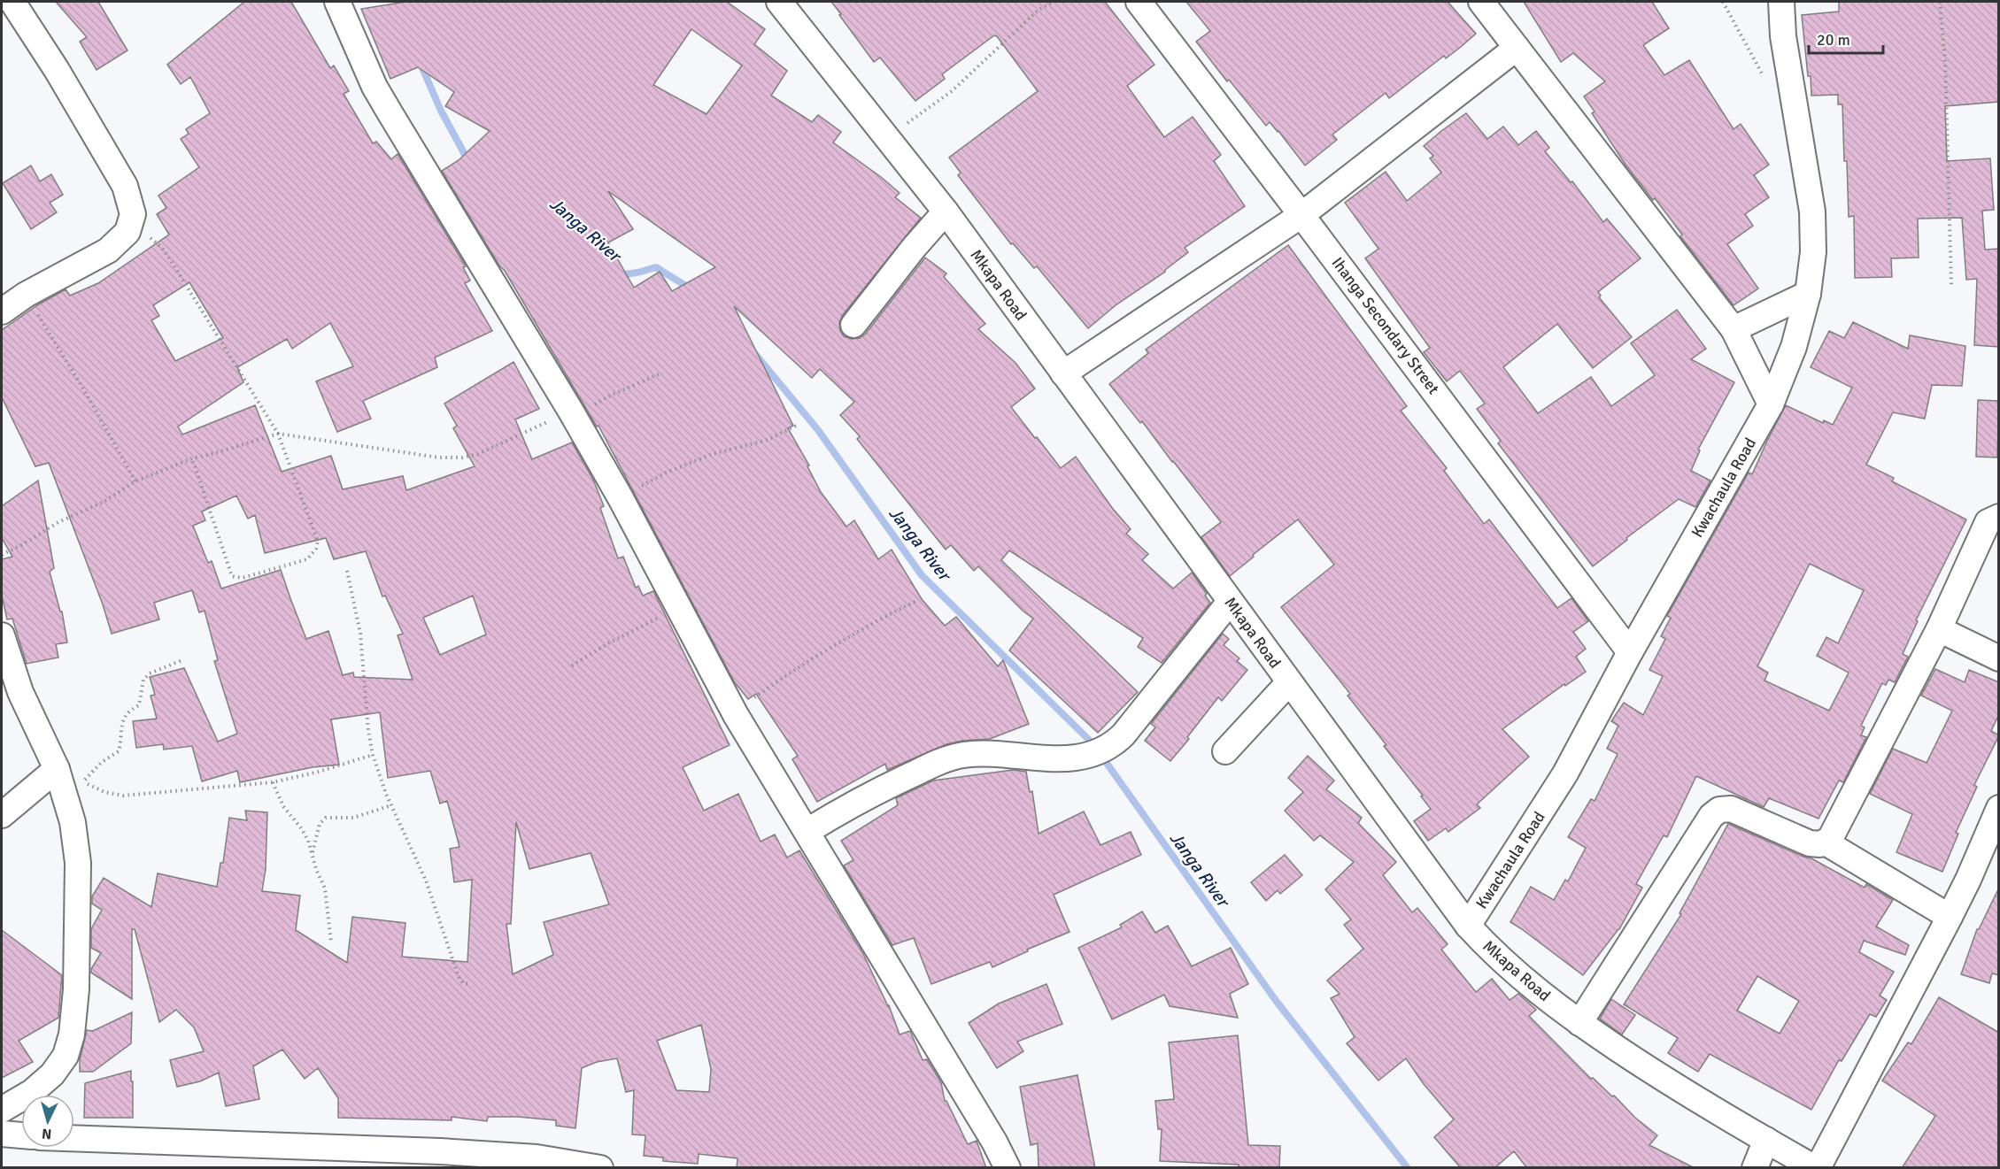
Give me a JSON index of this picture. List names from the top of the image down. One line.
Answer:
{"streets":{"street":["Mkapa Road","Ihanga Secondary Street","Kwachaula Road"]},"crossings":[["Mkapa Road","Kwachaula Road"],["Ihanga Secondary Street","Kwachaula Road"]],"water":["Janga River"],"scale_bar":"20 m","north":"bottom"}
